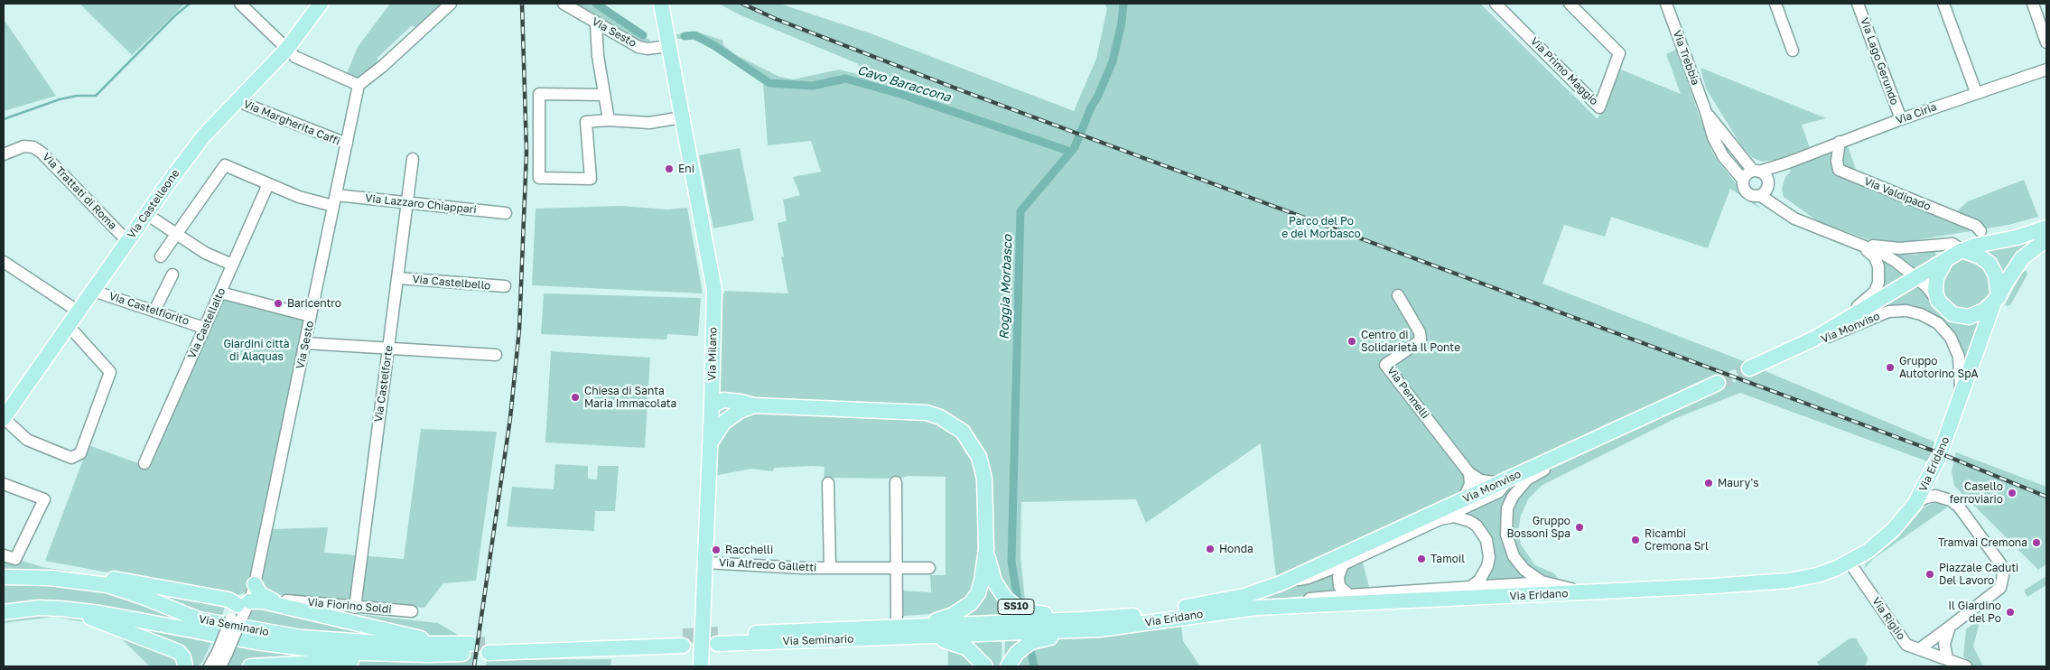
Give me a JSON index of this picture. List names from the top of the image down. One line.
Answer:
{"streets":{"main road":["Via Castelleone","Via Monviso","Via Milano","Via Eridano","SS10","Via Seminario"],"street":["Via Sesto","Via Trebbia","Via Lago Gerundo","Via Primo Maggio","Via Ciria","Via Margherita Caffi","Via Trattati di Roma","Via Valdipado","Via Lazzaro Chiappari","Via Castelbello","Via Castelfiorito","Via Castellalto","Via Castelforte","Via Pennelli","Via Alfredo Galletti","Via Fiorino Soldi","Via Riglio"]},"crossings":[["Via Sesto","Via Margherita Caffi"],["Via Sesto","Via Lazzaro Chiappari"],["Via Sesto","Via Milano"],["Via Trebbia","Via Ciria"],["Via Trebbia","Via Monviso"],["Via Trebbia","Via Eridano"],["Via Lago Gerundo","Via Ciria"],["Via Ciria","Via Valdipado"],["Via Margherita Caffi","Via Castelleone"],["Via Trattati di Roma","Via Castelleone"],["Via Castelleone","Via Castelfiorito"],["Via Lazzaro Chiappari","Via Castellalto"],["Via Lazzaro Chiappari","Via Castelforte"],["Via Castelbello","Via Castelforte"],["Via Castelfiorito","Via Castellalto"],["Via Monviso","Via Pennelli"],["Via Monviso","Via Eridano"],["Via Milano","Via Alfredo Galletti"],["Via Castelforte","Via Fiorino Soldi"],["Via Eridano","SS10"],["Via Eridano","Via Riglio"],["Via Eridano","Via Seminario"]],"water":["Cavo Baraccona","Roggia Morbasco"],"parks":["Parco del Po e del Morbasco","Giardini città di Alaquas"],"places":["Eni","Baricentro","Centro di Solidarietà Il Ponte","Gruppo Autotorino SpA","Chiesa di Santa Maria Immacolata","Maury's","Casello ferroviario","Gruppo Bossoni Spa","Ricambi Cremona Srl","Tramvai Cremona","Honda","Racchelli","Tamoil","Piazzale Caduti Del Lavoro","Il Giardino del Po"]}
